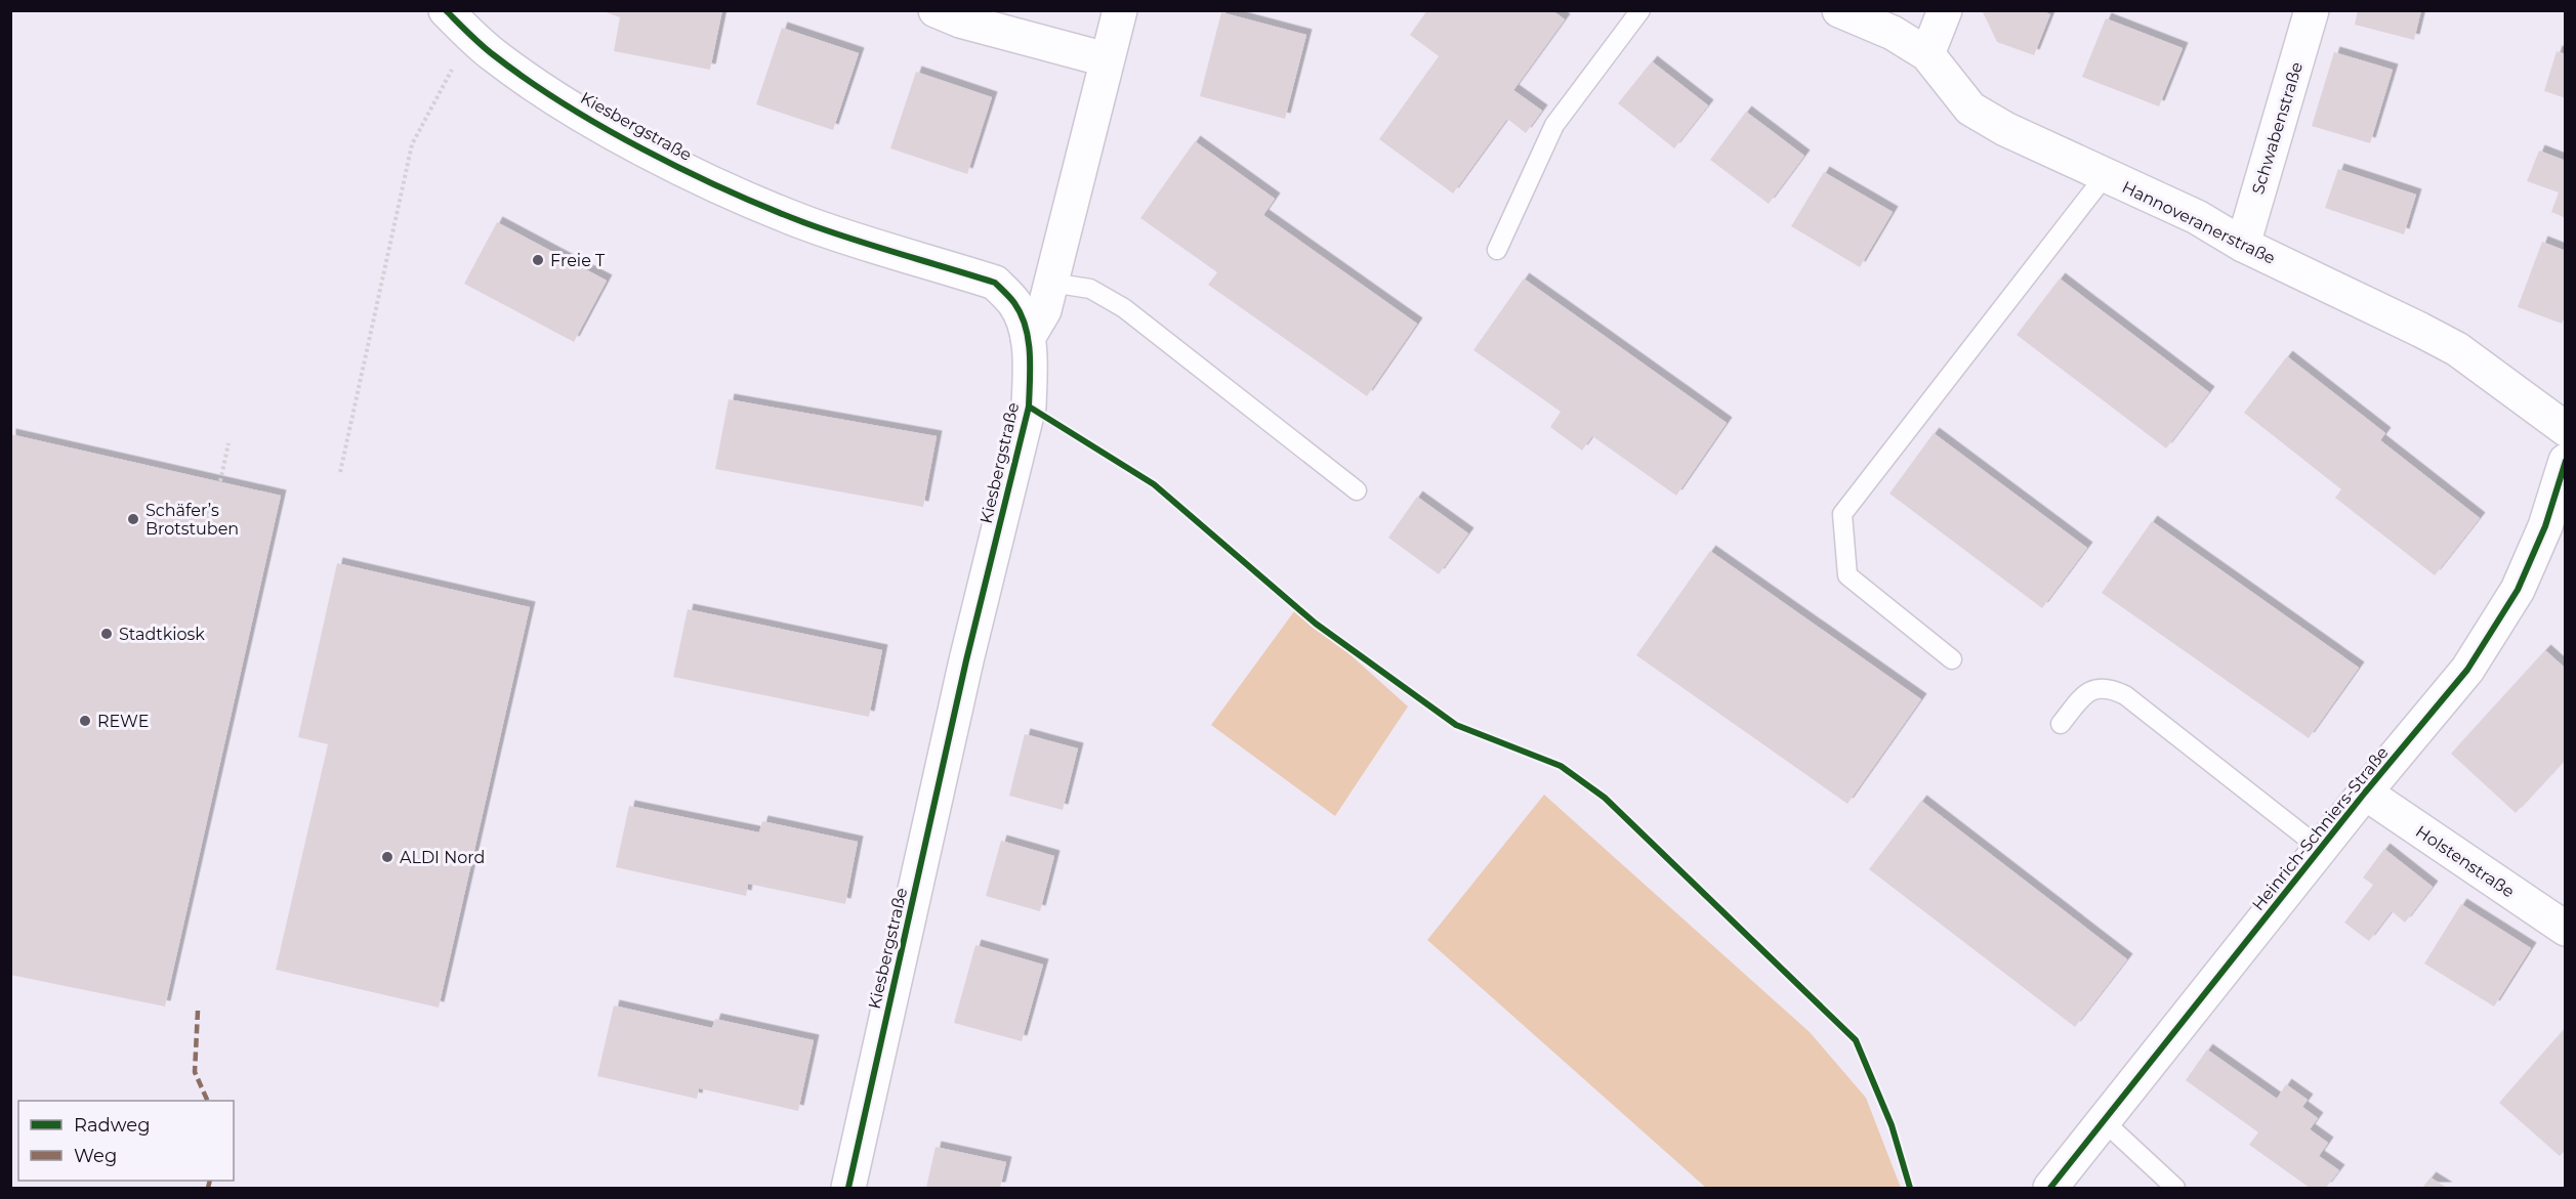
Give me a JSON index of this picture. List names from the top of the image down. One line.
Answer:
{"streets":{"street":["Kiesbergstraße","Schwabenstraße","Hannoveranerstraße","Heinrich-Schniers-Straße","Holstenstraße"]},"crossings":[["Schwabenstraße","Hannoveranerstraße"],["Heinrich-Schniers-Straße","Holstenstraße"]],"places":["Freie T","Schäfer’s Brotstuben","Stadtkiosk","REWE","ALDI Nord"],"legend":["Radweg","Weg"]}
